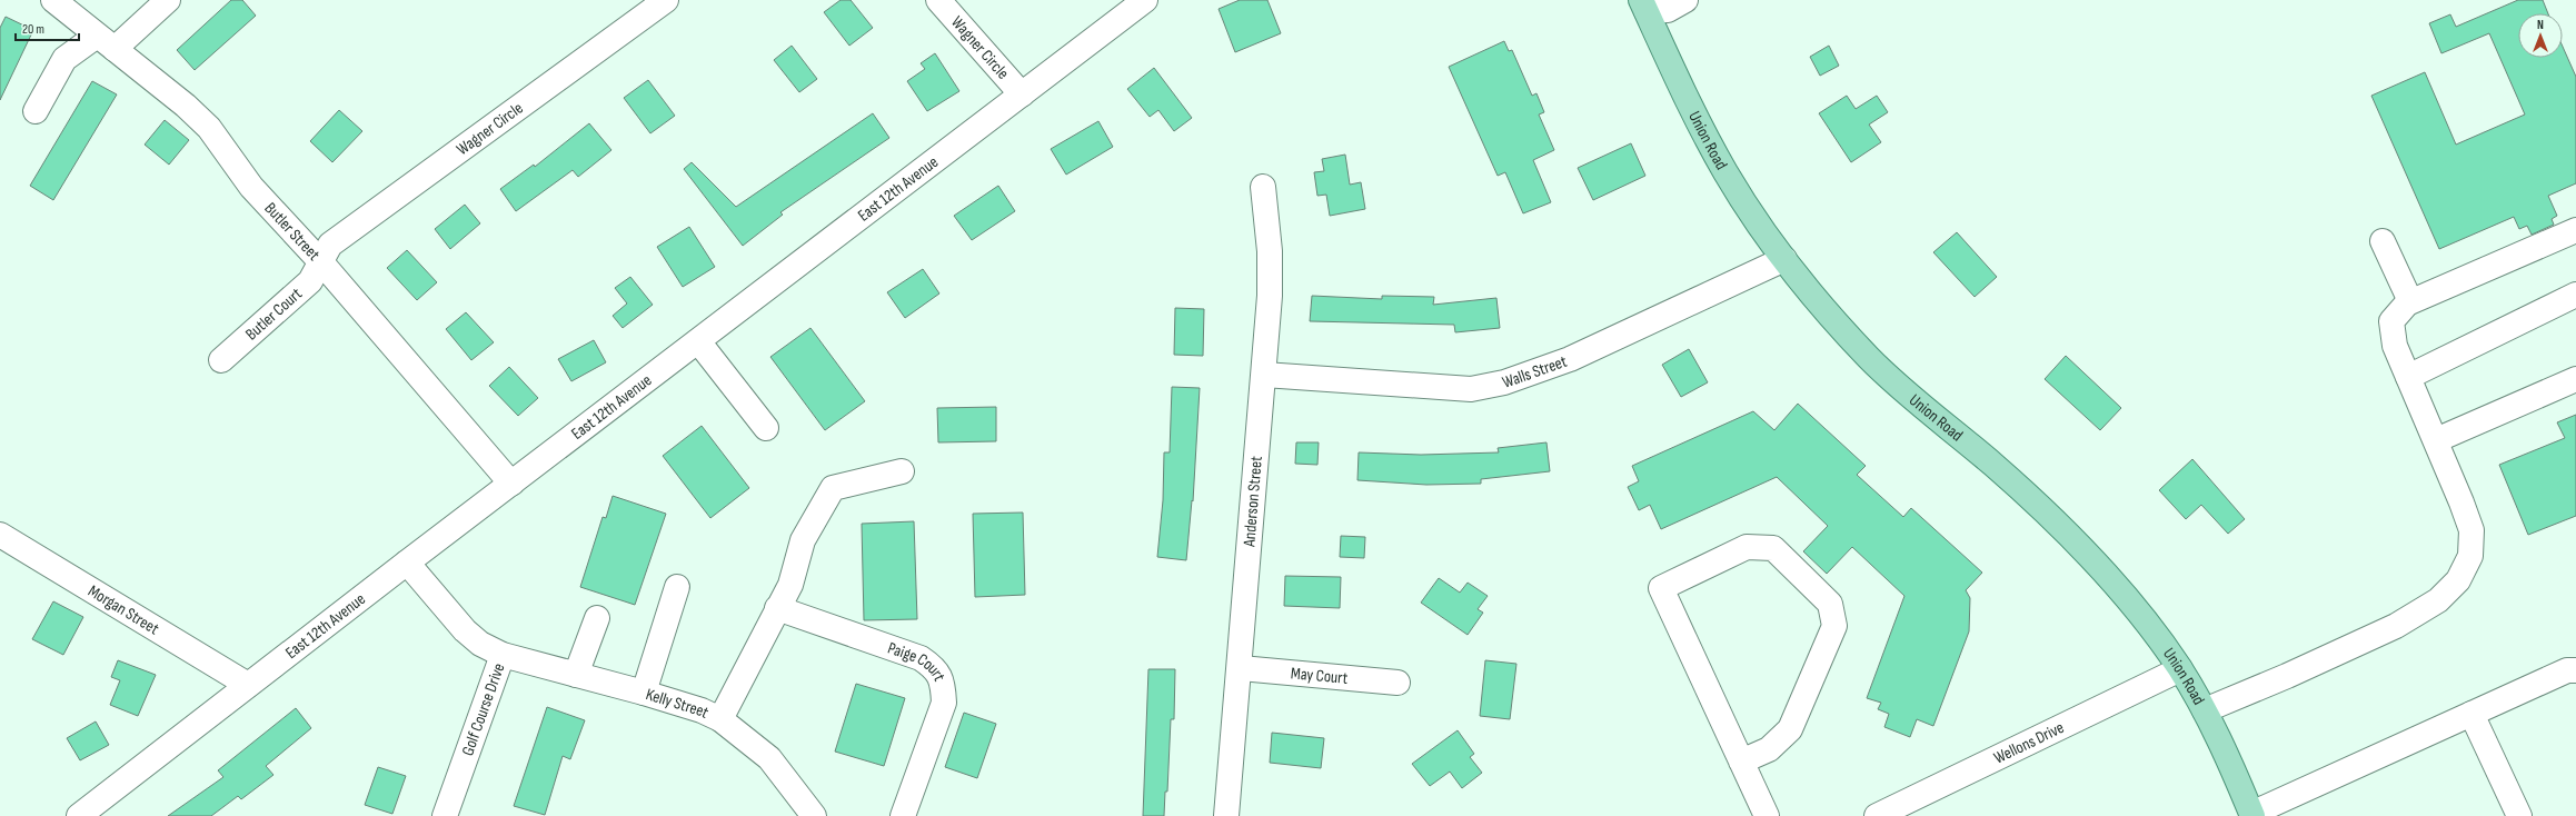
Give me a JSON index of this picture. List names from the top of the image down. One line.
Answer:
{"streets":{"main road":["Union Road"],"street":["Wagner Circle","East 12th Avenue","Butler Street","Butler Court","Walls Street","Anderson Street","Morgan Street","Paige Court","May Court","Kelly Street","Golf Course Drive","Wellons Drive"]},"crossings":[["Wagner Circle","East 12th Avenue"],["Wagner Circle","Butler Street"],["Wagner Circle","Butler Court"],["Union Road","Walls Street"],["Union Road","Wellons Drive"],["East 12th Avenue","Butler Street"],["East 12th Avenue","Morgan Street"],["East 12th Avenue","Golf Course Drive"],["Butler Street","Butler Court"],["Walls Street","Anderson Street"],["Anderson Street","May Court"],["Kelly Street","Golf Course Drive"]],"scale_bar":"20 m","north":"top"}
